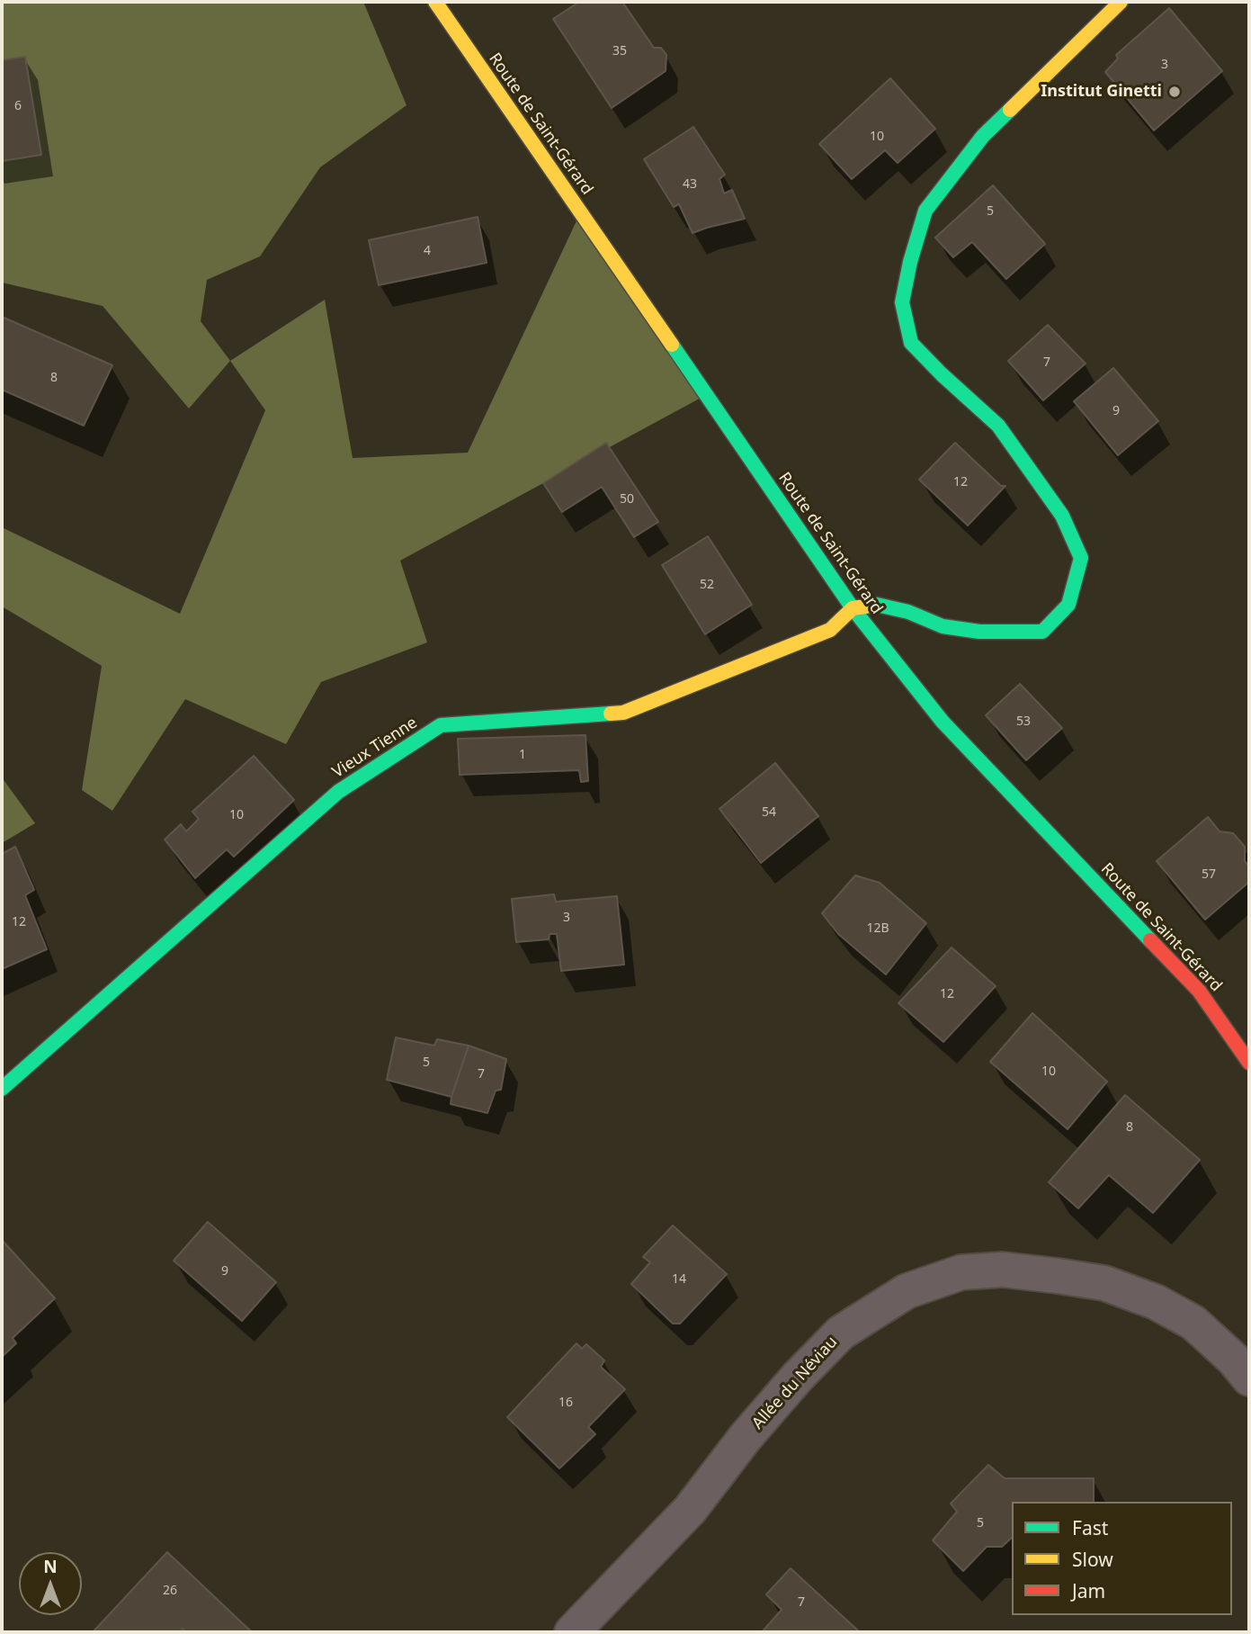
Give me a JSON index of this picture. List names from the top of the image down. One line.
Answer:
{"streets":{"street":["Route de Saint-Gérard","Vieux Tienne","Allée du Néviau"]},"crossings":[["Route de Saint-Gérard","Vieux Tienne"]],"places":["Institut Ginetti"],"house_numbers":["35","3","6","10","43","5","4","7","8","9","12","50","52","53","1","54","10","57","3","12","12B","12","5","10","7","8","9","14","16","5","26","7"],"legend":["Fast","Slow","Jam"],"north":"top"}
